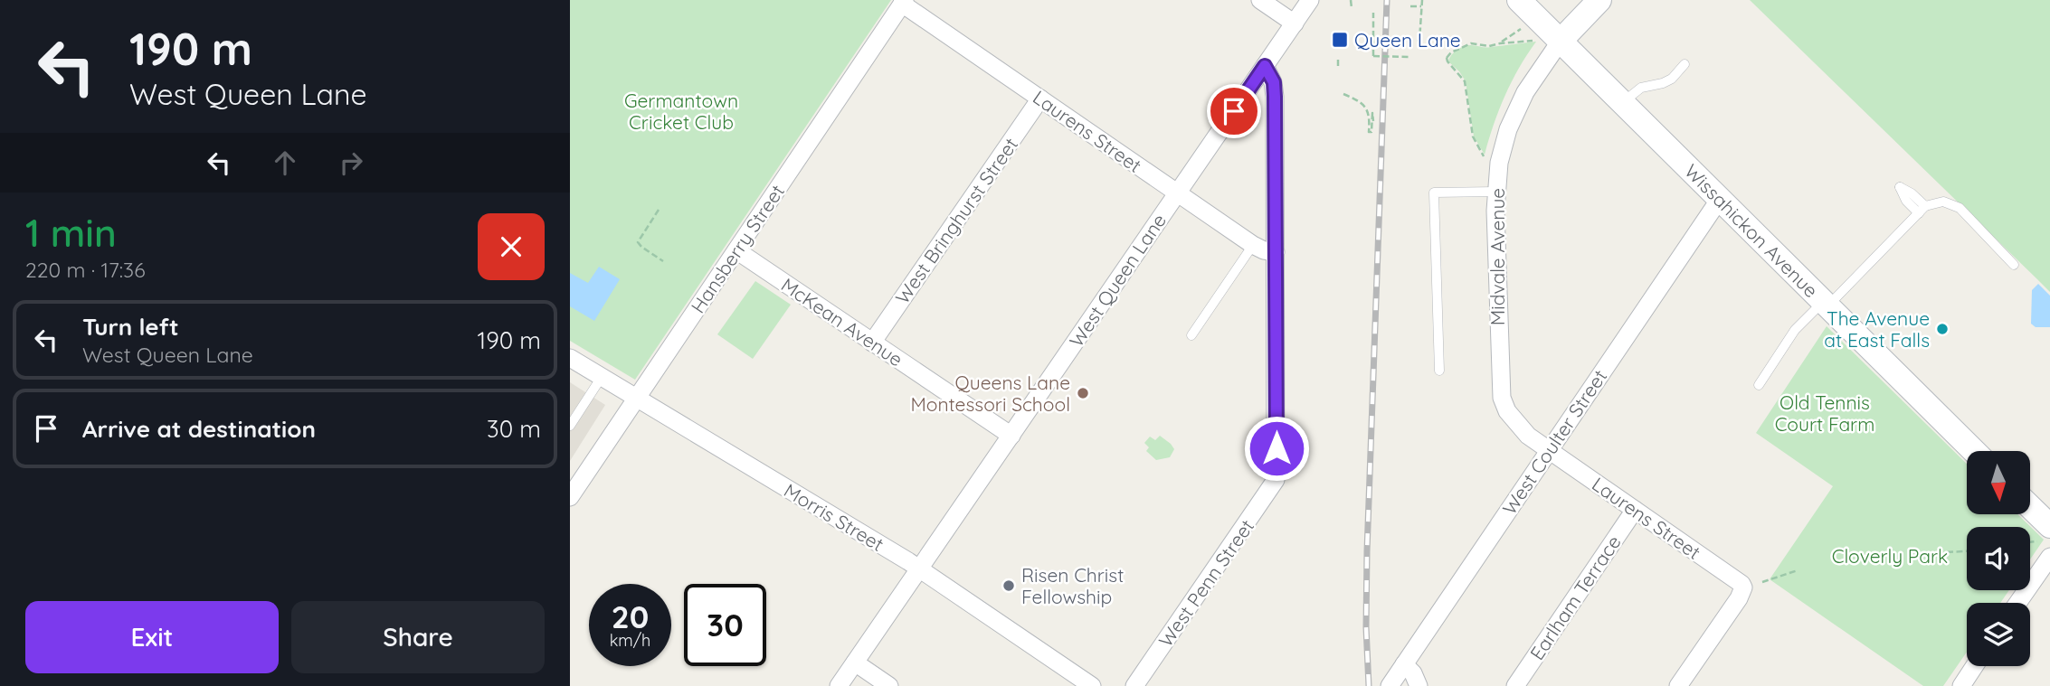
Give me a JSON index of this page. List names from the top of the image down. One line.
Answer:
{"streets":{"street":["Laurens Street","West Bringhurst Street","Wissahickon Avenue","Hansberry Street","Midvale Avenue","West Queen Lane","McKean Avenue","West Coulter Street","Morris Street","West Penn Street","Earlham Terrace"]},"crossings":[["Laurens Street","West Bringhurst Street"],["Laurens Street","Hansberry Street"],["Laurens Street","Midvale Avenue"],["Laurens Street","West Queen Lane"],["Laurens Street","West Coulter Street"],["Laurens Street","West Penn Street"],["Laurens Street","Earlham Terrace"],["West Bringhurst Street","McKean Avenue"],["Wissahickon Avenue","Midvale Avenue"],["Wissahickon Avenue","West Coulter Street"],["Hansberry Street","McKean Avenue"],["Hansberry Street","Morris Street"],["Midvale Avenue","West Coulter Street"],["West Queen Lane","McKean Avenue"],["West Queen Lane","Morris Street"]],"parks":["Germantown Cricket Club","Old Tennis Court Farm","Cloverly Park"],"places":{"transit":["Queen Lane"],"other":["The Avenue at East Falls","Queens Lane Montessori School","Risen Christ Fellowship"]},"north":"bottom","page":{"turn":["190 m","West Queen Lane"],"heading":["1 min","220 m · 17:36"],"list":[{"name":"Turn left","note":"West Queen Lane","value":"190 m"},{"name":"Arrive at destination","value":"30 m"}],"speed":"20 km/h","limit":"30","buttons":["Exit","Share"]}}
